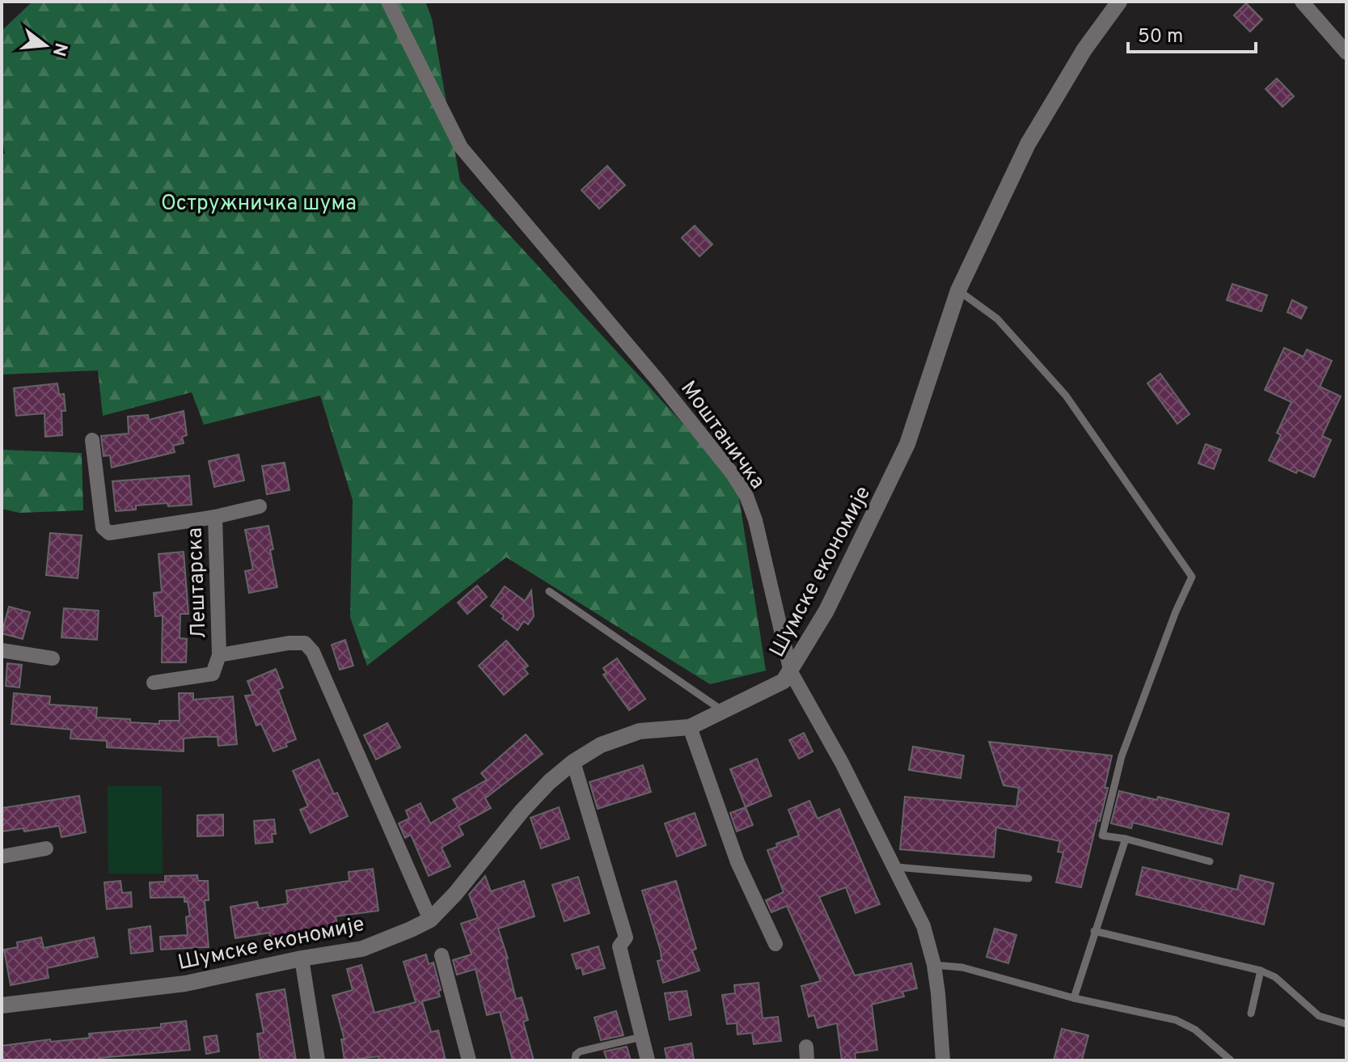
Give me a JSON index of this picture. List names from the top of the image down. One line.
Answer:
{"streets":{"street":["Моштаничка","Шумске економије","Лештарска"]},"crossings":[["Моштаничка","Шумске економије"],["Шумске економије","Лештарска"]],"parks":["Остружничка шума"],"scale_bar":"50 m","north":"right"}
